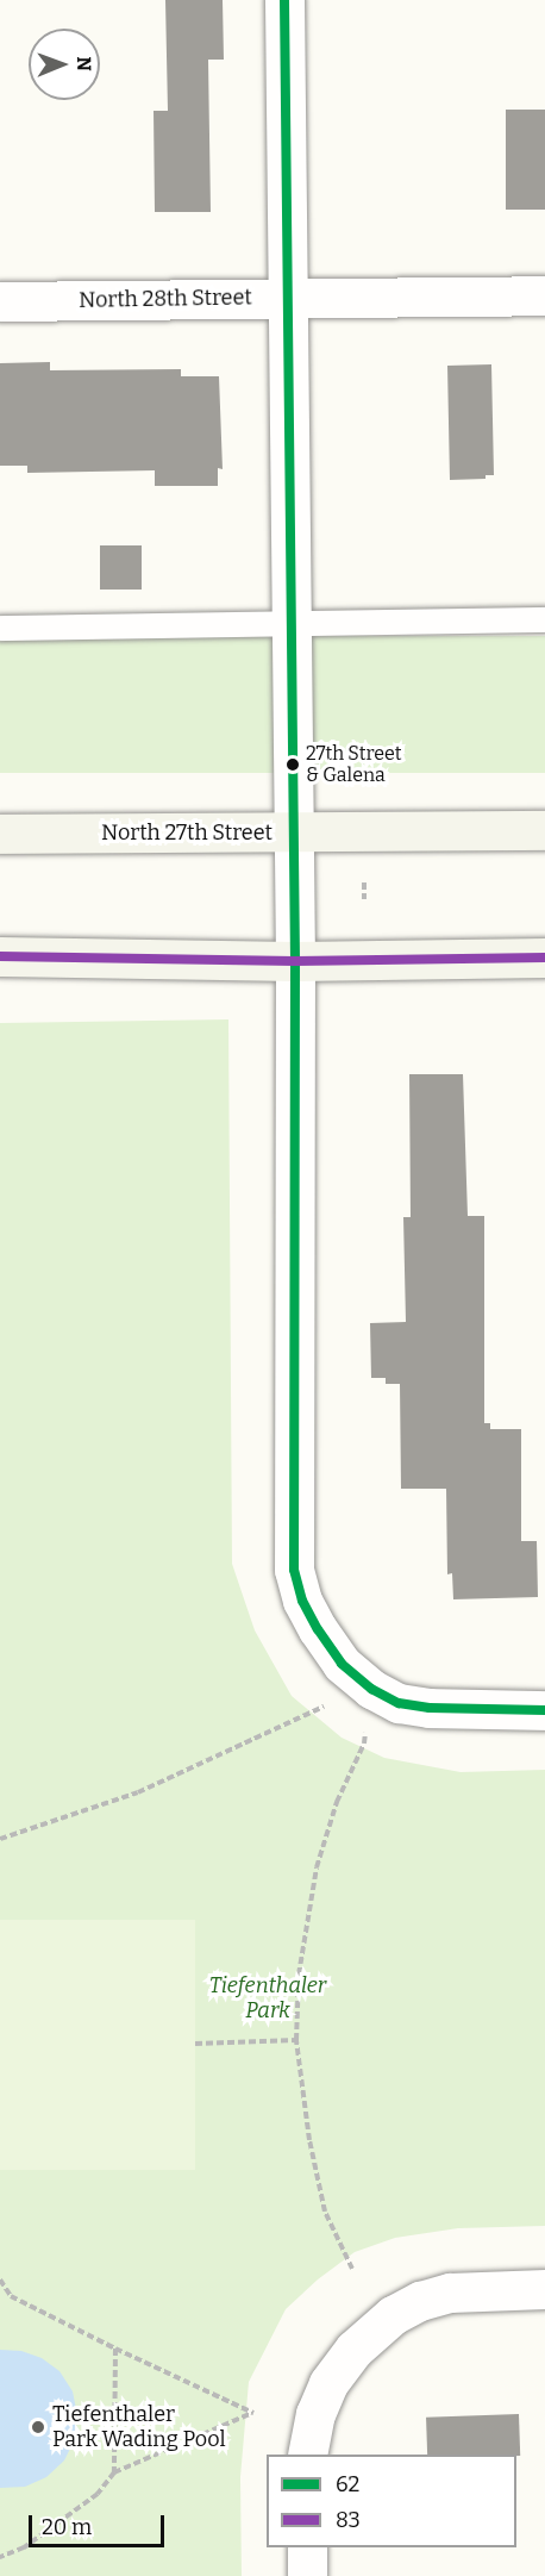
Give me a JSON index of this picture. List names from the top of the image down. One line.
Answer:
{"streets":{"main road":["North 27th Street"],"street":["North 28th Street"]},"parks":["Tiefenthaler Park"],"places":["27th Street & Galena","Tiefenthaler Park Wading Pool"],"lines":["transit line 62","transit line 83"],"legend":["62","83"],"scale_bar":"20 m","north":"right"}
